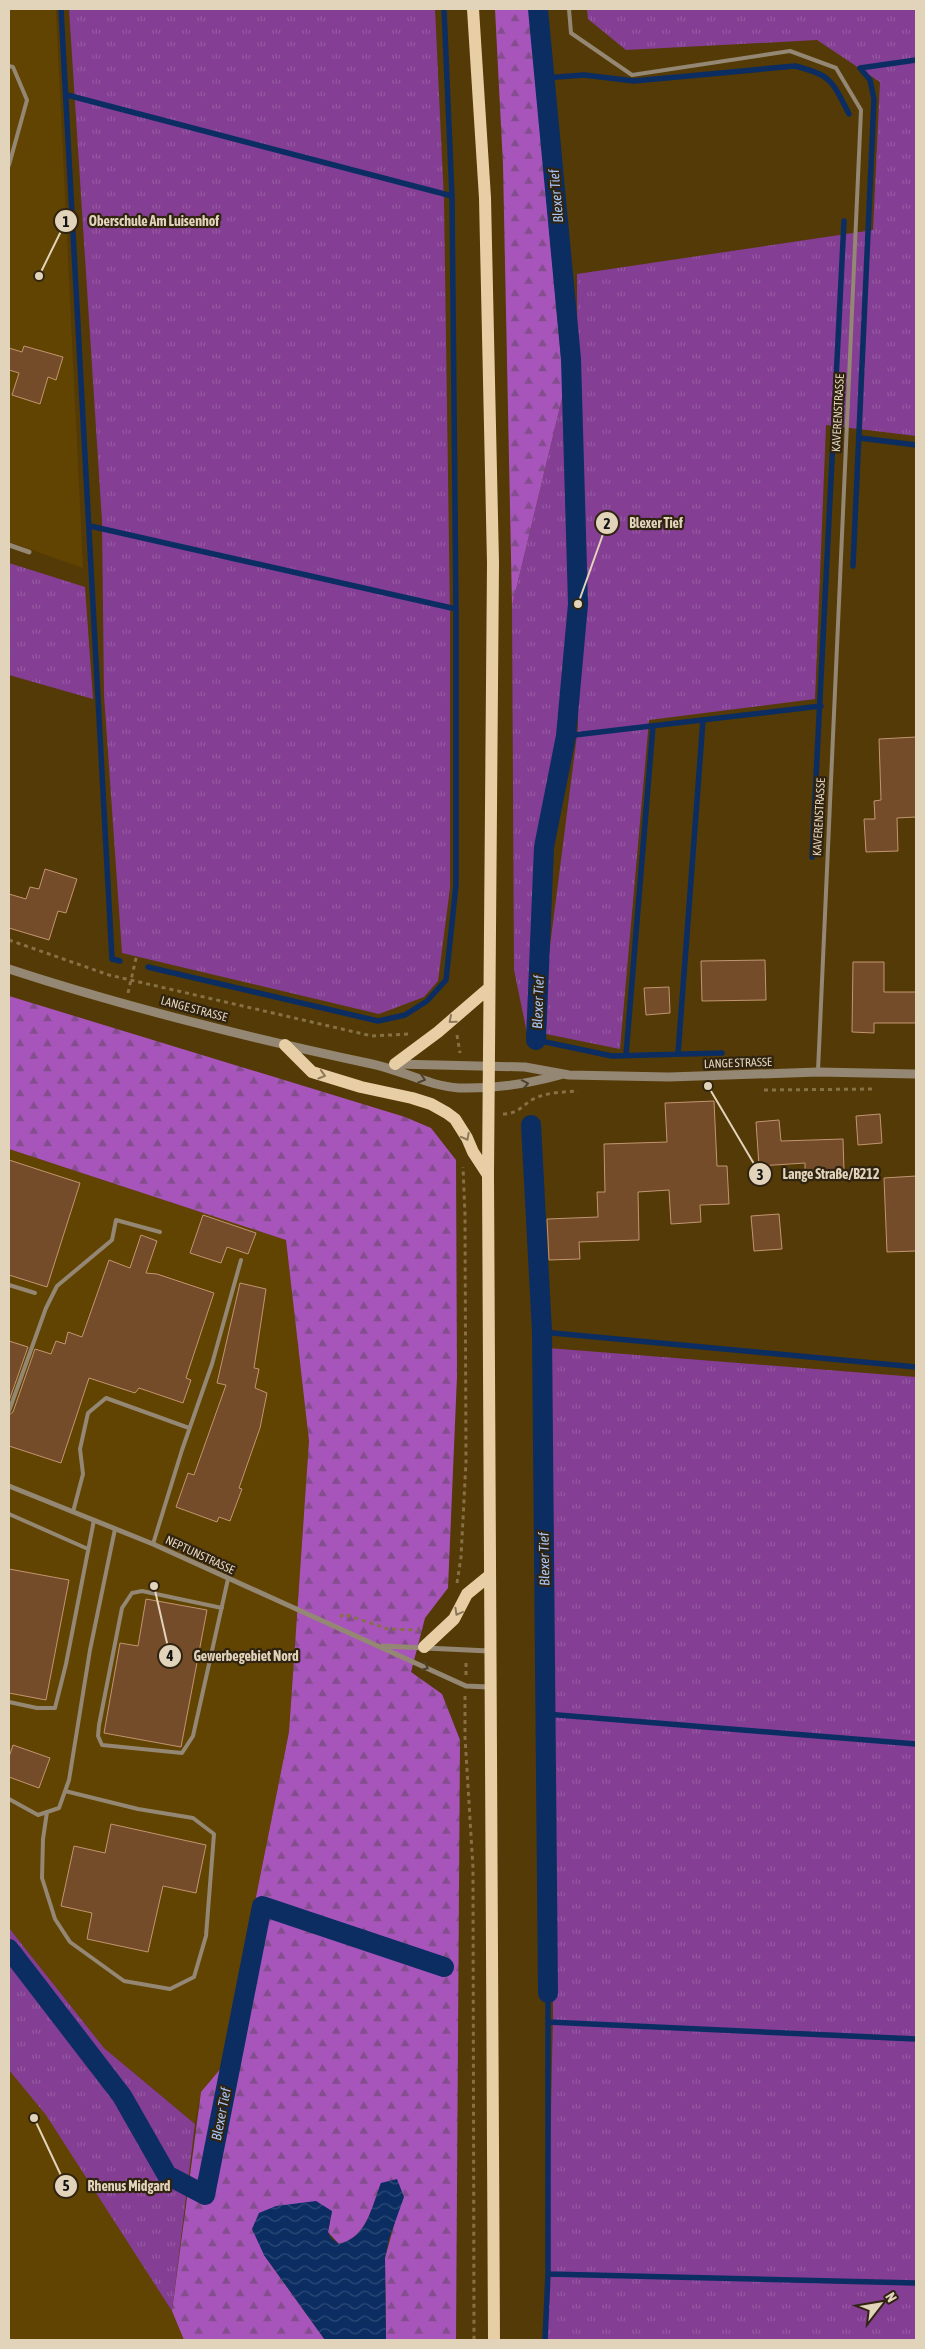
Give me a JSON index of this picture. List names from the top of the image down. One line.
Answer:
{"streets":{"street":["LANGE STRASSE","NEPTUNSTRASSE"],"lane":["KAVERENSTRASSE"]},"crossings":[["KAVERENSTRASSE","LANGE STRASSE"]],"water":["Blexer Tief"],"places":["Oberschule Am Luisenhof","Blexer Tief","Lange Straße/B212","Gewerbegebiet Nord","Rhenus Midgard"],"north":"top right"}
